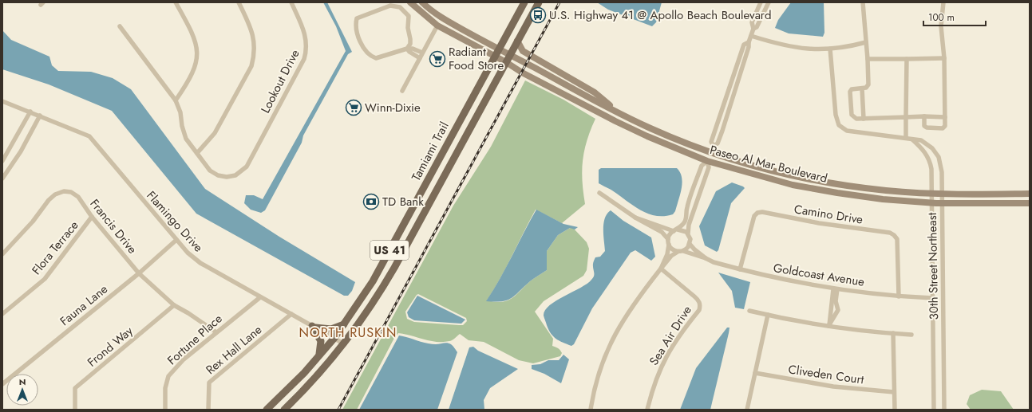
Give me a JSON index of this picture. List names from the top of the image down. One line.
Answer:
{"streets":{"main road":["Tamiami Trail","Paseo Al Mar Boulevard","US 41"],"street":["Lookout Drive","Camino Drive","Flamingo Drive","Francis Drive","Flora Terrace","30th Street Northeast","Goldcoast Avenue","Fauna Lane","Sea Air Drive","Fortune Place","Frond Way","Rex Hall Lane","Cliveden Court"]},"crossings":[["Tamiami Trail","Paseo Al Mar Boulevard"],["Tamiami Trail","Flamingo Drive"],["Paseo Al Mar Boulevard","30th Street Northeast"],["Camino Drive","Goldcoast Avenue"],["Flamingo Drive","Fauna Lane"],["Flamingo Drive","Fortune Place"],["Flamingo Drive","Rex Hall Lane"],["Francis Drive","Flora Terrace"],["Francis Drive","Fauna Lane"],["Francis Drive","Fortune Place"],["Francis Drive","Frond Way"],["30th Street Northeast","Goldcoast Avenue"]],"districts":["NORTH RUSKIN"],"places":{"bus stop":["U.S. Highway 41 @ Apollo Beach Boulevard"],"supermarket":["Radiant Food Store","Winn-Dixie"],"bank":["TD Bank"]},"scale_bar":"100 m","north":"top"}
